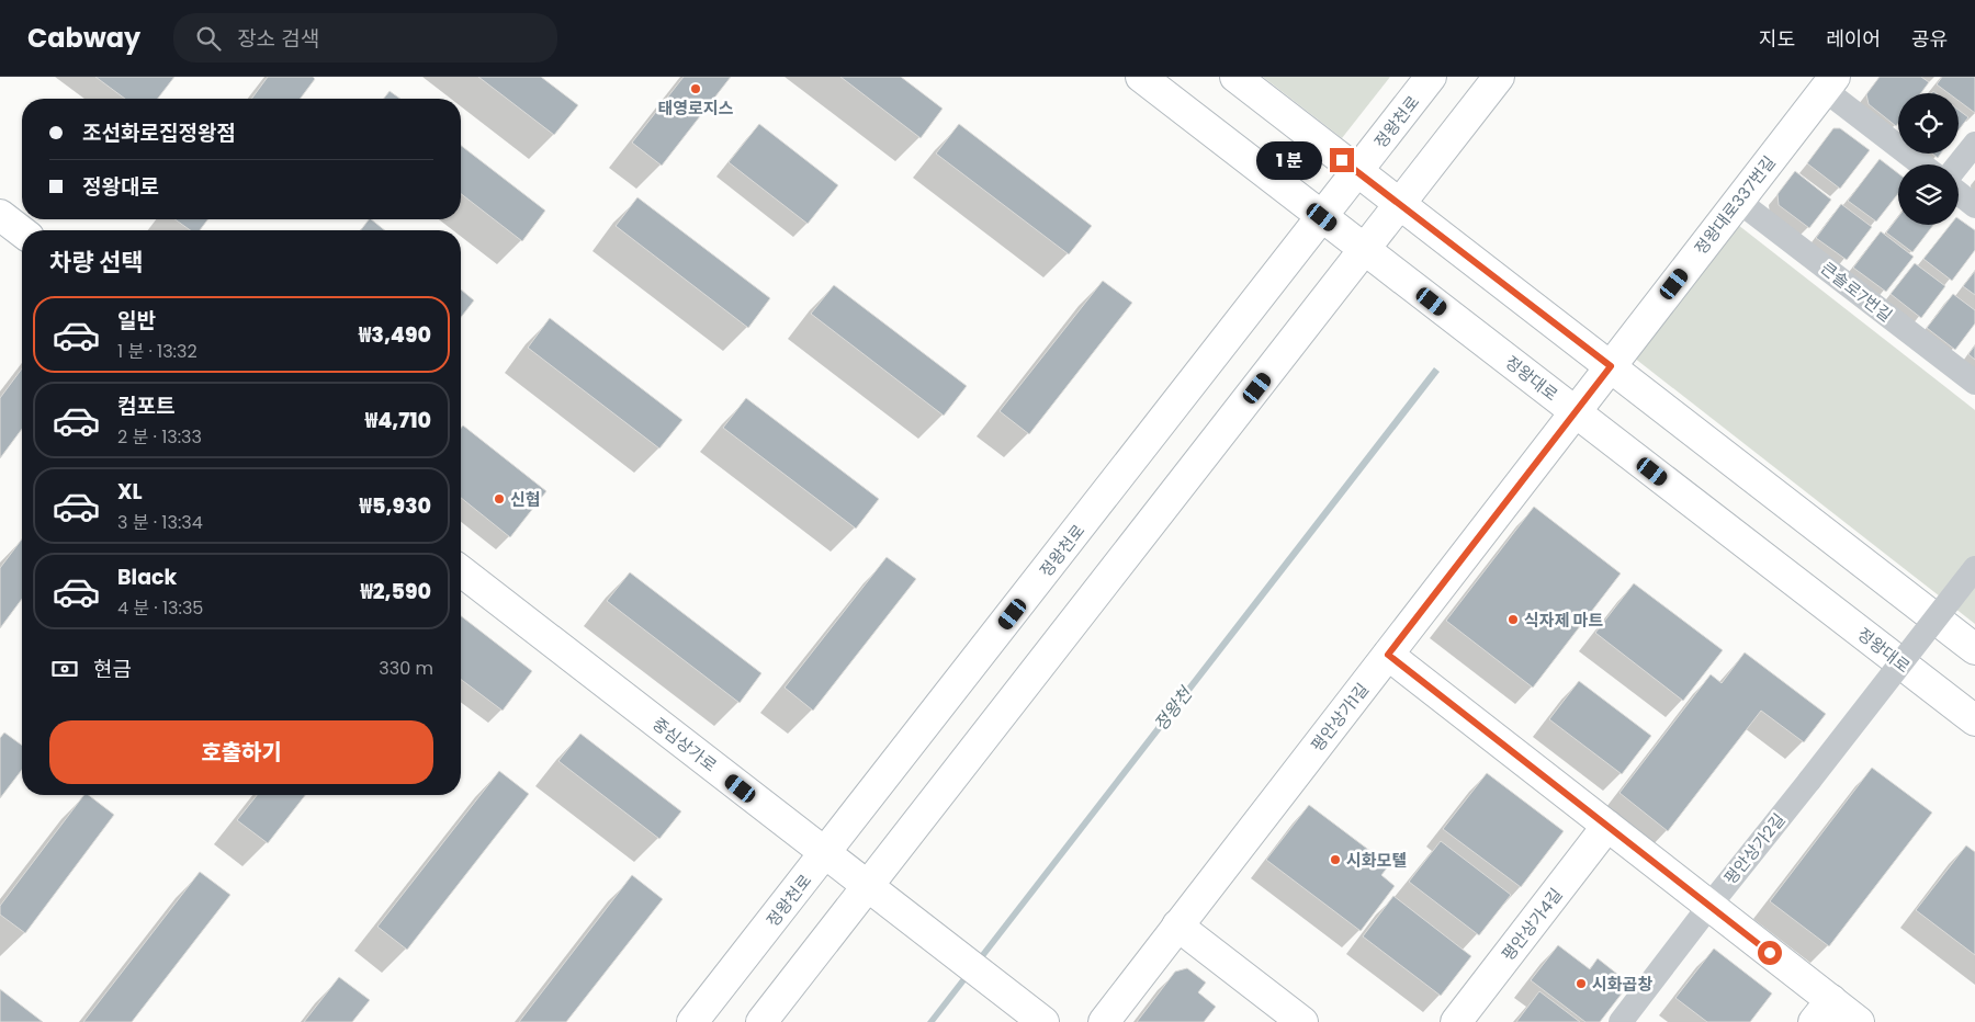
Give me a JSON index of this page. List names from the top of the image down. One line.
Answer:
{"streets":{"street":["정왕천로","정왕대로337번길","큰솔로7번길","정왕대로","평안상가1길","중심상가로","평안상가2길","평안상가4길"]},"crossings":[["정왕천로","정왕대로"],["정왕천로","중심상가로"],["정왕대로337번길","큰솔로7번길"],["정왕대로337번길","정왕대로"],["정왕대로337번길","평안상가1길"],["정왕대로","평안상가1길"]],"water":["정왕천"],"places":["태영로지스","신협","식자제 마트","시화모텔","시화곱창"],"page":{"header":"Cabway","search":"장소 검색","nav":["지도","레이어","공유"],"banner":["조선화로집정왕점","정왕대로"],"bubble":"1 분","heading":"차량 선택","list":[{"name":"일반","note":"1 분 · 13:32","value":"₩3,490"},{"name":"컴포트","note":"2 분 · 13:33","value":"₩4,710"},{"name":"XL","note":"3 분 · 13:34","value":"₩5,930"},{"name":"Black","note":"4 분 · 13:35","value":"₩2,590"}],"pay":["현금","330 m"],"buttons":"호출하기"}}
